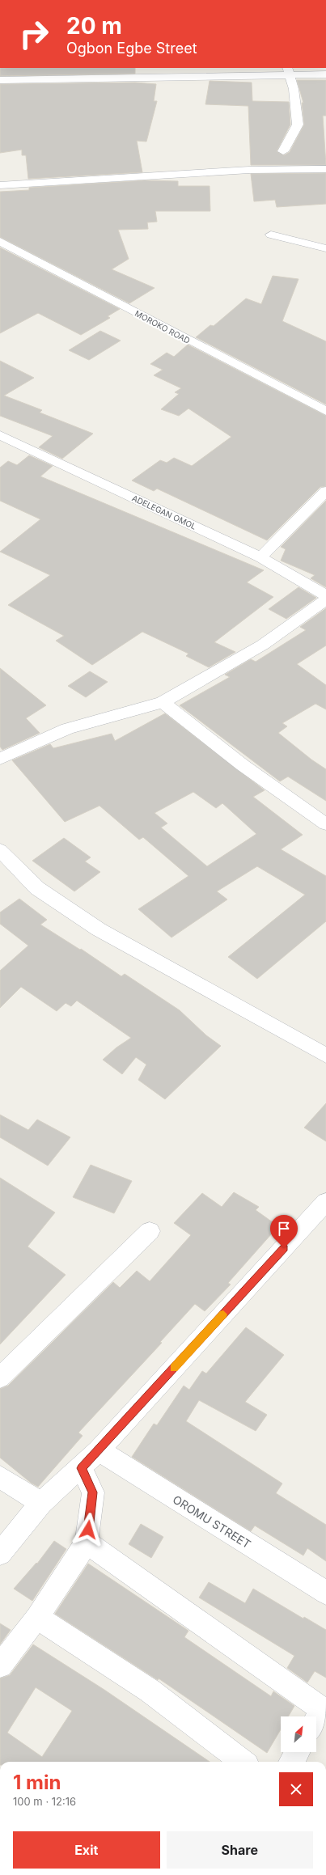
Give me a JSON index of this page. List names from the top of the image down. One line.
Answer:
{"streets":{"street":["MOROKO ROAD","ADELEGAN OMOL","OROMU STREET"]},"north":"top right","page":{"turn":["20 m","Ogbon Egbe Street"],"heading":["1 min","100 m · 12:16"],"buttons":["Exit","Share"]}}
